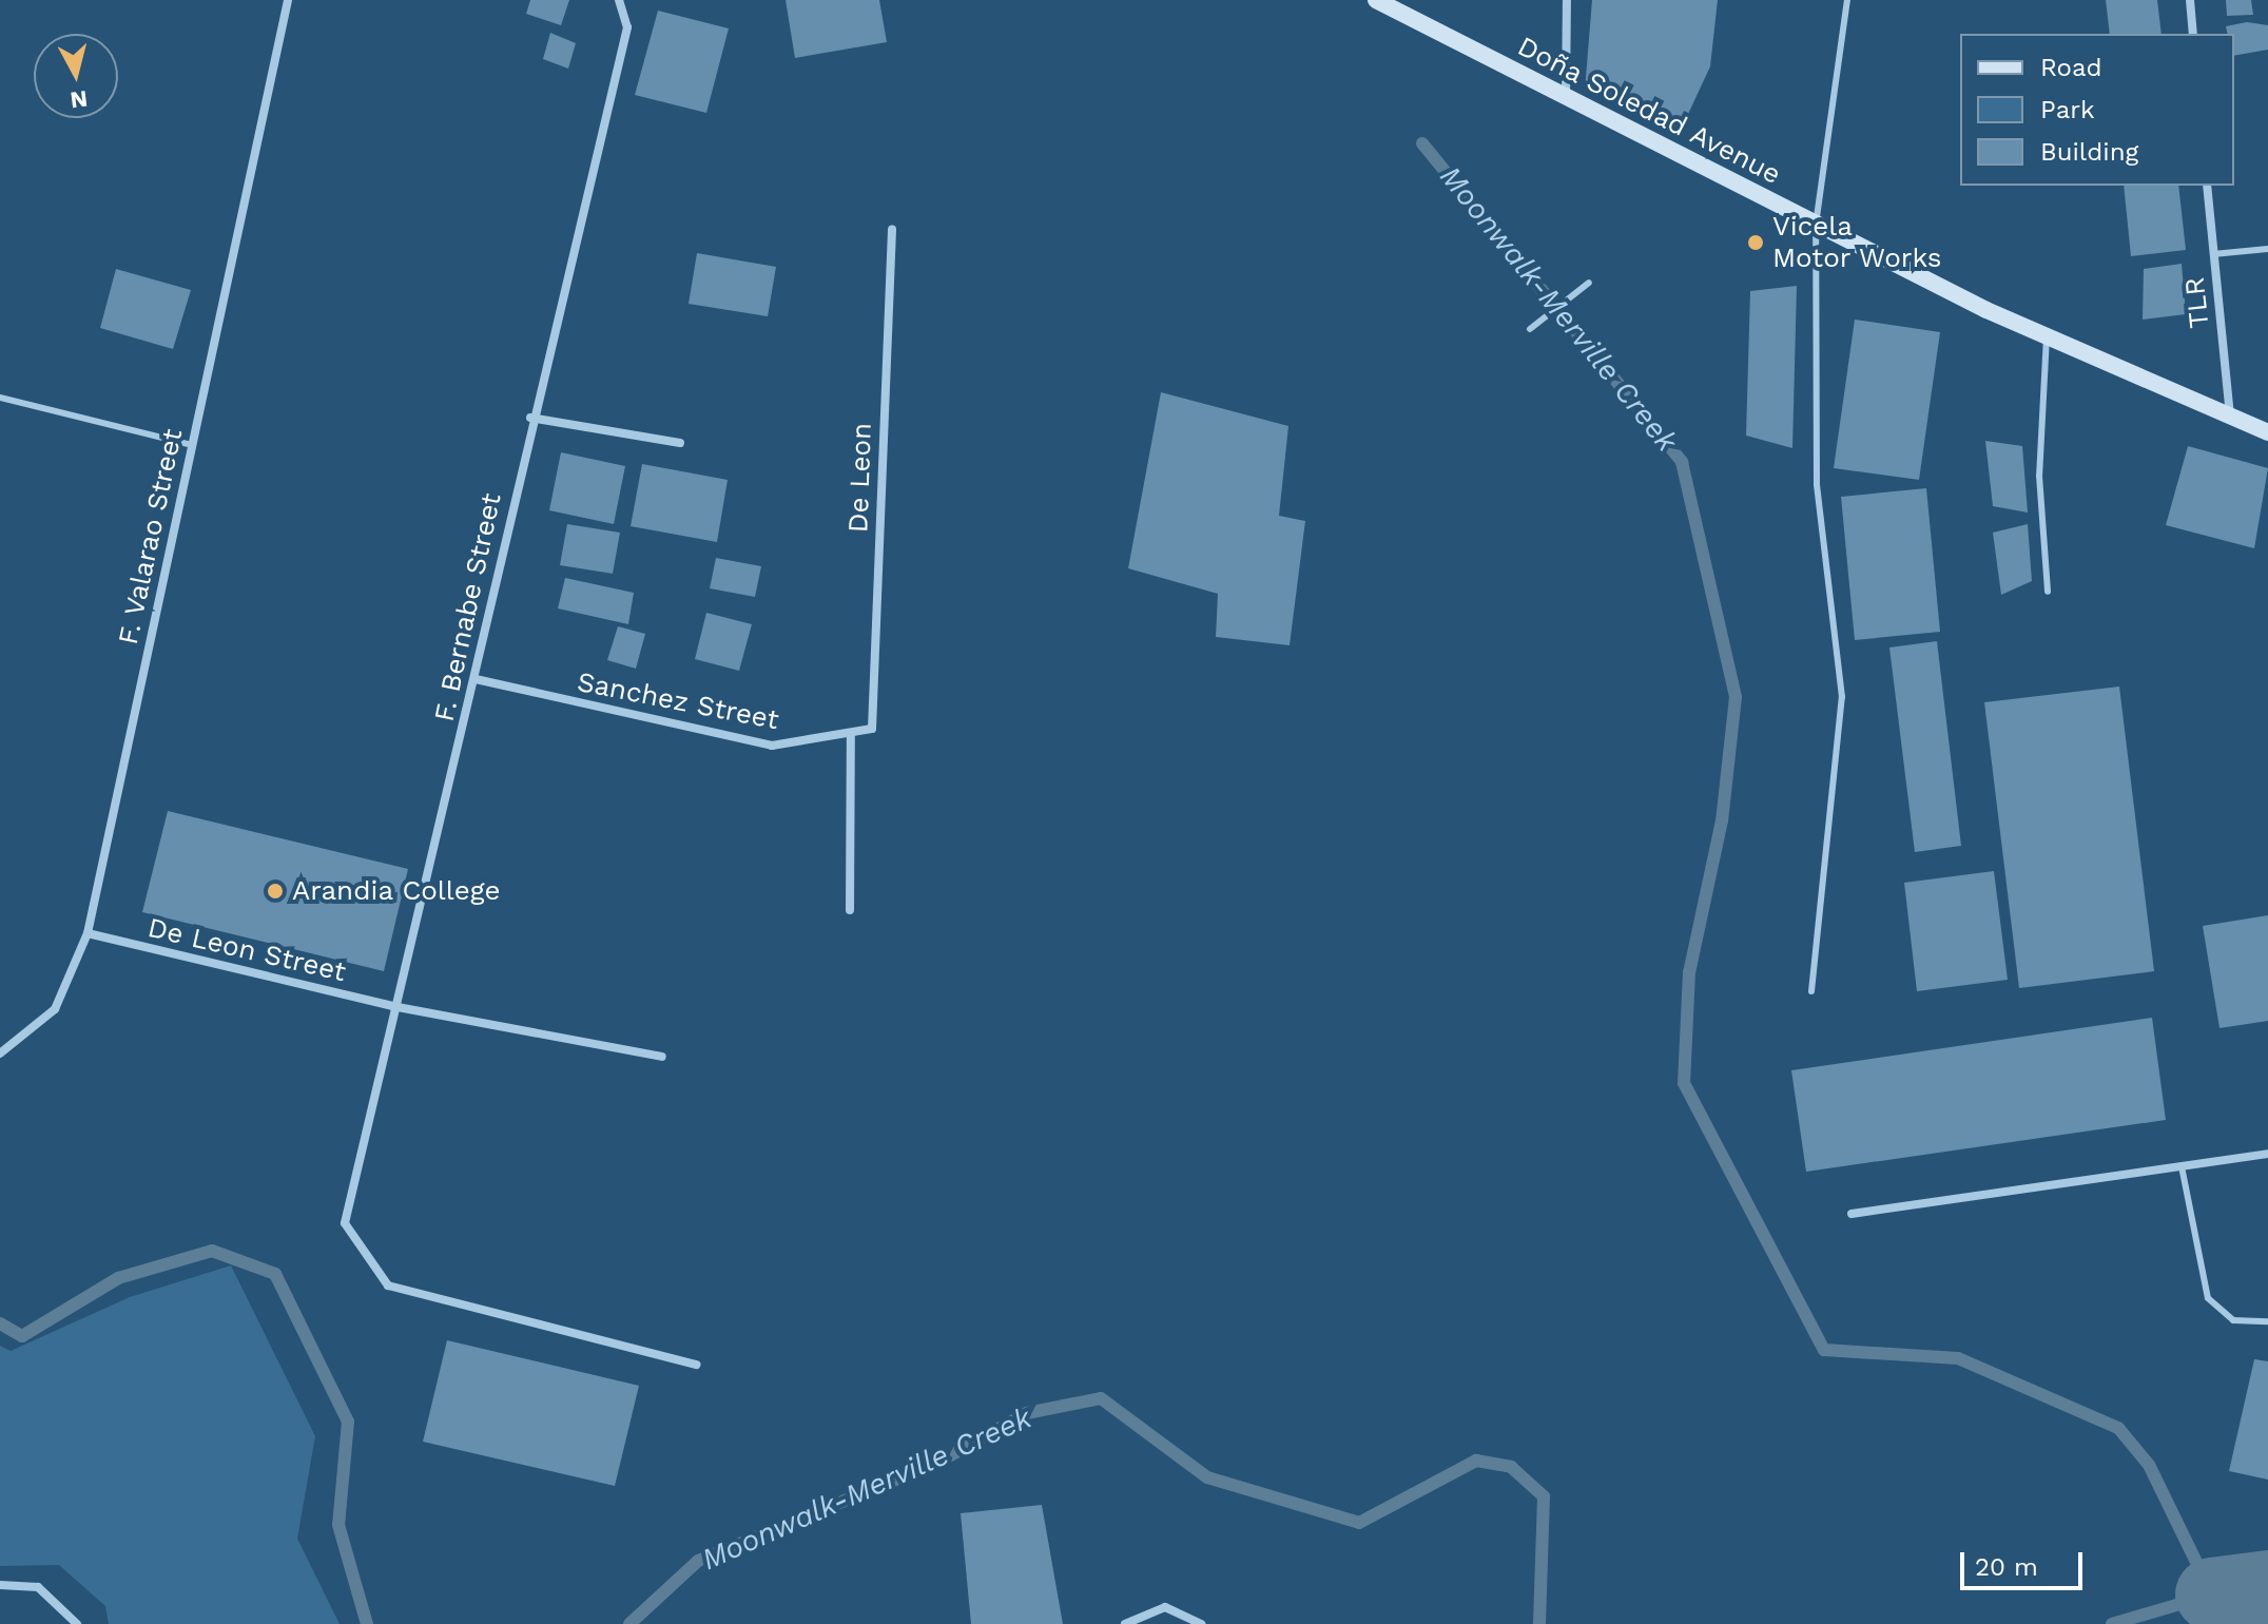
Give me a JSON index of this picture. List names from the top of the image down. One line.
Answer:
{"streets":{"main road":["Doña Soledad Avenue"],"street":["TLR","De Leon","F. Valarao Street","F. Bernabe Street","Sanchez Street","De Leon Street"]},"crossings":[["Doña Soledad Avenue","TLR"],["De Leon","Sanchez Street"],["F. Valarao Street","De Leon Street"],["F. Bernabe Street","Sanchez Street"],["F. Bernabe Street","De Leon Street"]],"water":["Moonwalk-Merville Creek"],"places":["Vicela Motor Works","Arandia College"],"legend":["Road","Park","Building"],"scale_bar":"20 m","north":"bottom"}
